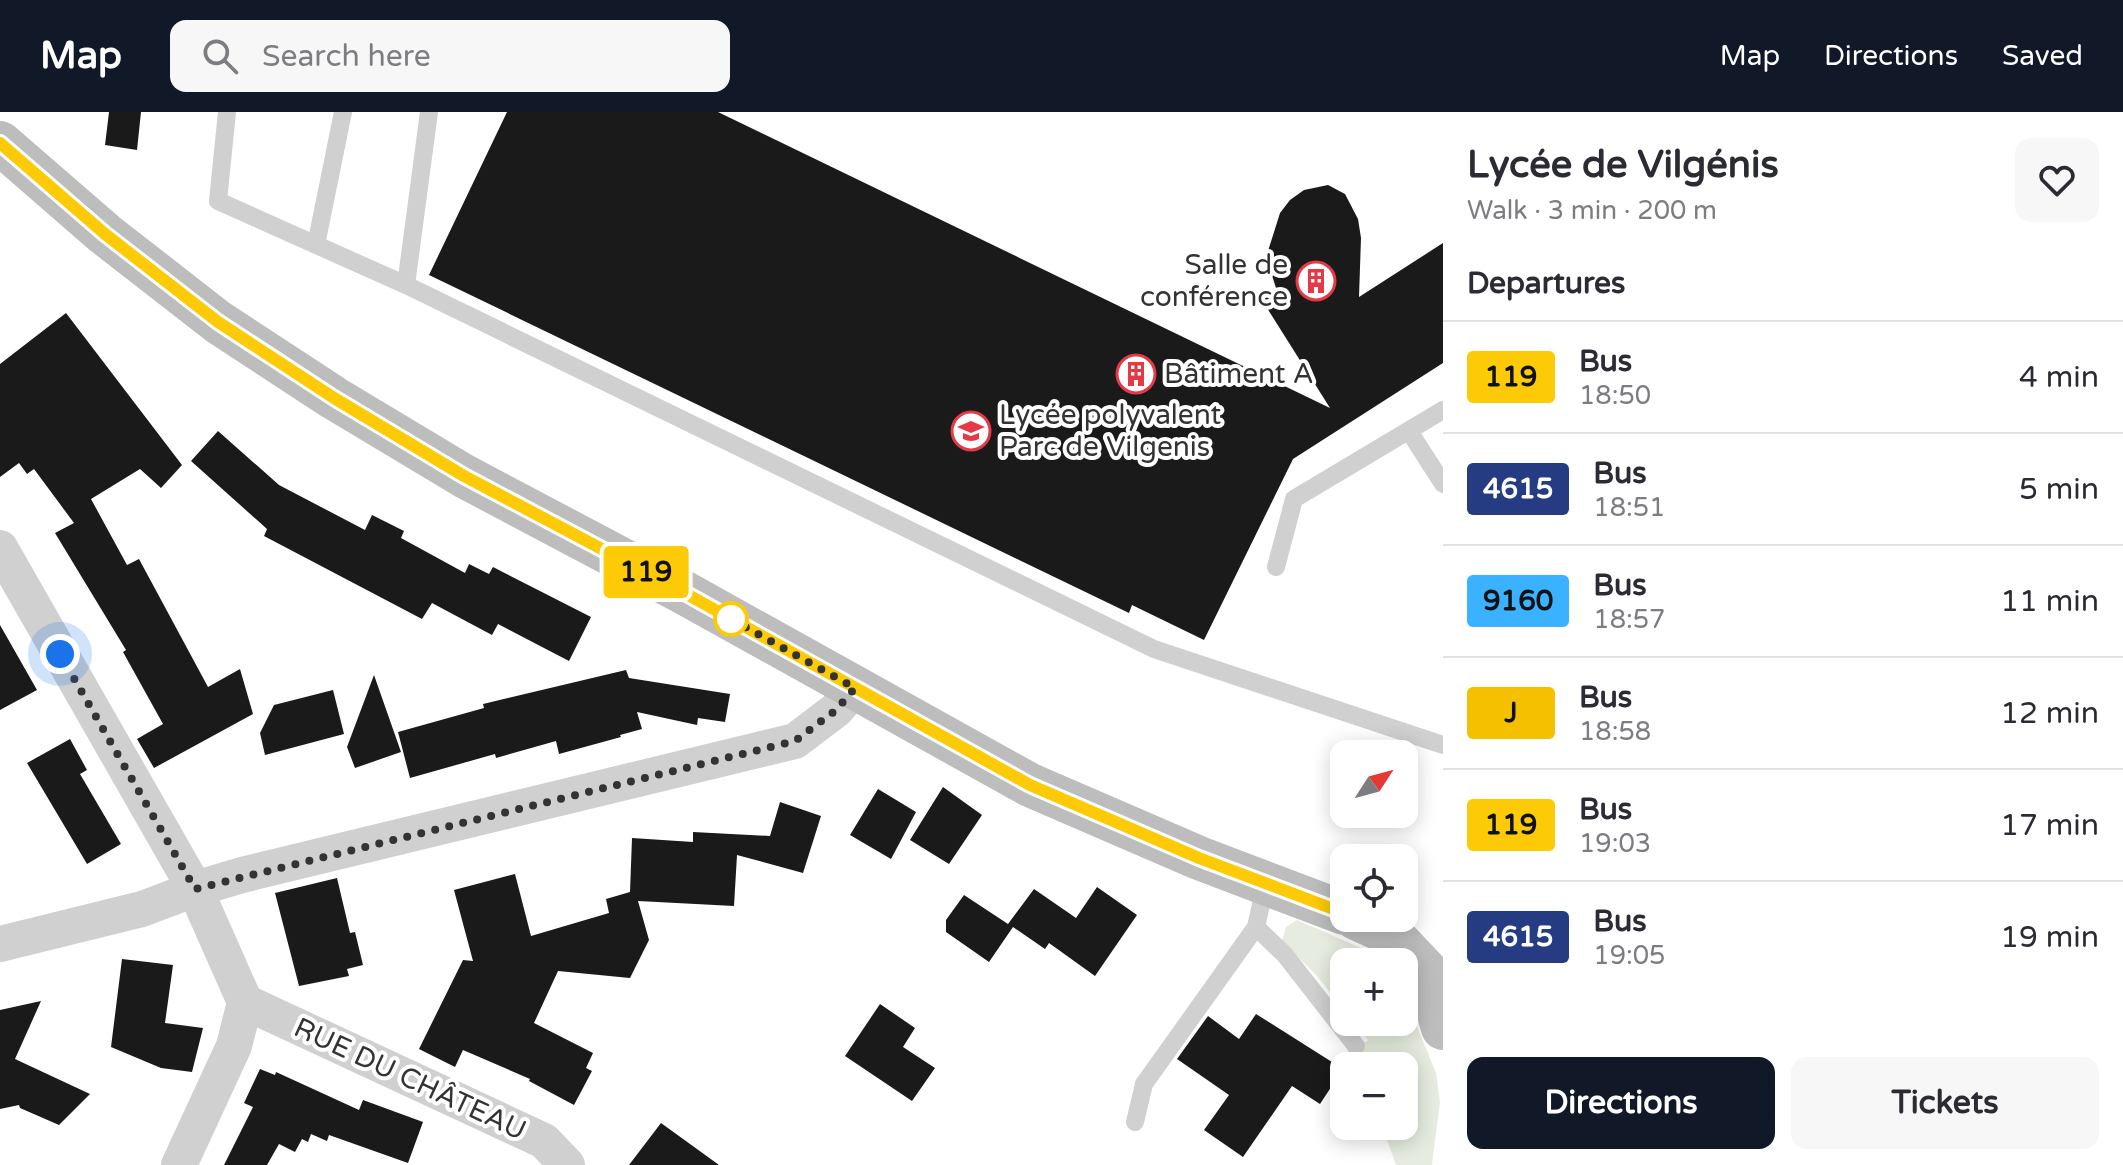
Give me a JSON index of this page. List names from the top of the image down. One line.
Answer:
{"streets":{"street":["RUE DU CHÂTEAU"]},"places":{"building":["Salle de conférence","Bâtiment A"],"school or university":["Lycée polyvalent Parc de Vilgenis"]},"lines":["bus line 119"],"north":"top right","page":{"header":"Map","search":"Search here","nav":["Map","Directions","Saved"],"on_map":"119","heading":[["Lycée de Vilgénis","Walk · 3 min · 200 m"],"Departures"],"list":[{"mark":"119","name":"Bus","note":"18:50","value":"4 min"},{"mark":"4615","name":"Bus","note":"18:51","value":"5 min"},{"mark":"9160","name":"Bus","note":"18:57","value":"11 min"},{"mark":"J","name":"Bus","note":"18:58","value":"12 min"},{"mark":"119","name":"Bus","note":"19:03","value":"17 min"},{"mark":"4615","name":"Bus","note":"19:05","value":"19 min"}],"map_buttons":["+","−"],"buttons":["Directions","Tickets"]}}
